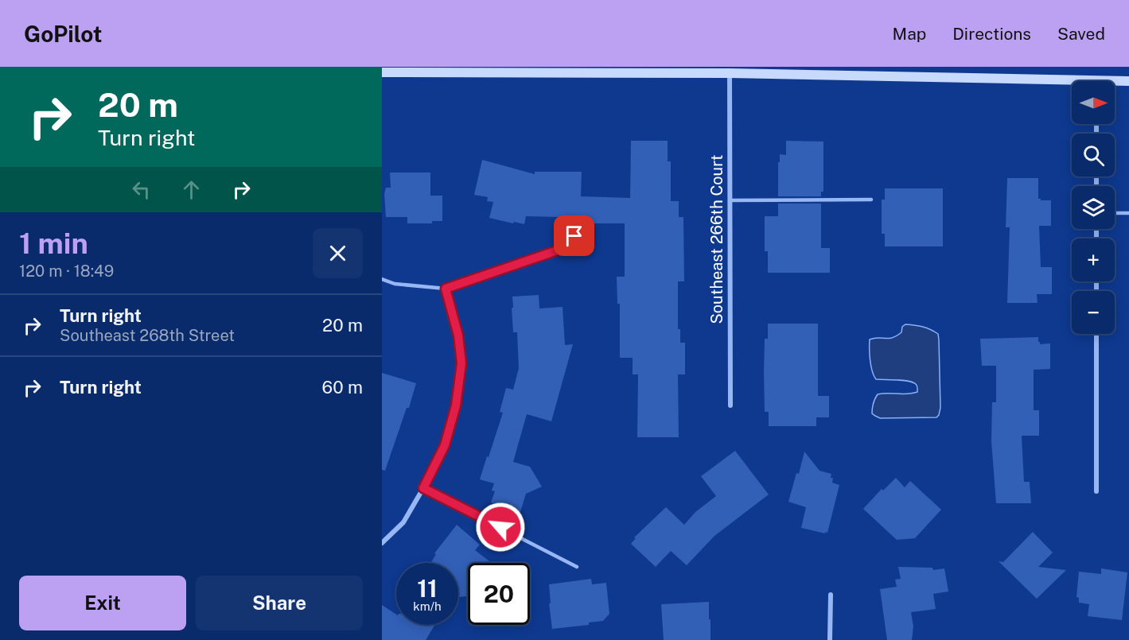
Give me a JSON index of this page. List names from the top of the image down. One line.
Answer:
{"streets":{"street":["Southeast 266th Court"]},"north":"right","page":{"header":"GoPilot","nav":["Map","Directions","Saved"],"turn":["20 m","Turn right"],"map_buttons":["+","−"],"heading":["1 min","120 m · 18:49"],"list":[{"name":"Turn right","note":"Southeast 268th Street","value":"20 m"},{"name":"Turn right","value":"60 m"}],"speed":"11 km/h","limit":"20","buttons":["Exit","Share"]}}
